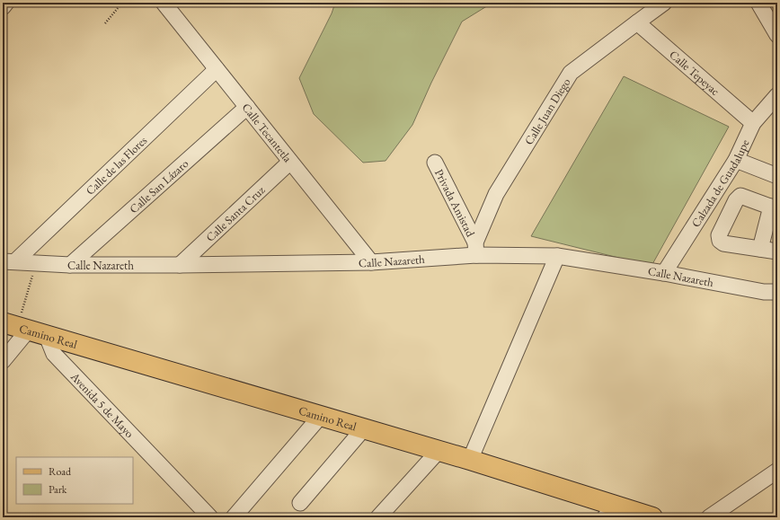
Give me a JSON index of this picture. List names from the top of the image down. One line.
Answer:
{"streets":{"main road":["Camino Real"],"street":["Calle Tepeyac","Calle Juan Diego","Calle Tecantetla","Calle de las Flores","Calzada de Guadalupe","Calle San Lázaro","Privada Amistad","Calle Santa Cruz","Calle Nazareth","Avenida 5 de Mayo"]},"crossings":[["Calle Tepeyac","Calle Juan Diego"],["Calle Tepeyac","Calzada de Guadalupe"],["Calle Juan Diego","Privada Amistad"],["Calle Juan Diego","Calle Nazareth"],["Calle Tecantetla","Calle de las Flores"],["Calle Tecantetla","Calle San Lázaro"],["Calle Tecantetla","Calle Santa Cruz"],["Calle Tecantetla","Calle Nazareth"],["Calle de las Flores","Calle Nazareth"],["Calzada de Guadalupe","Calle Nazareth"],["Calle San Lázaro","Calle Nazareth"],["Privada Amistad","Calle Nazareth"],["Calle Santa Cruz","Calle Nazareth"],["Camino Real","Avenida 5 de Mayo"]],"legend":["Road","Park"]}
